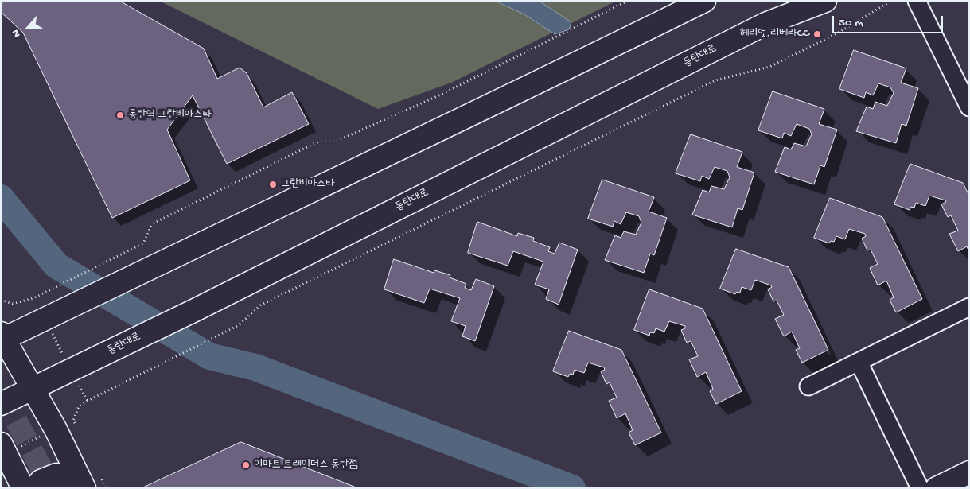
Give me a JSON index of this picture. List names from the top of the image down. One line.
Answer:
{"streets":{"main road":["동탄대로"]},"places":["헤리엇.리베라CC","동탄역 그란비아스타","그란비아스타","이마트 트레이더스 동탄점"],"scale_bar":"50 m","north":"bottom left"}
